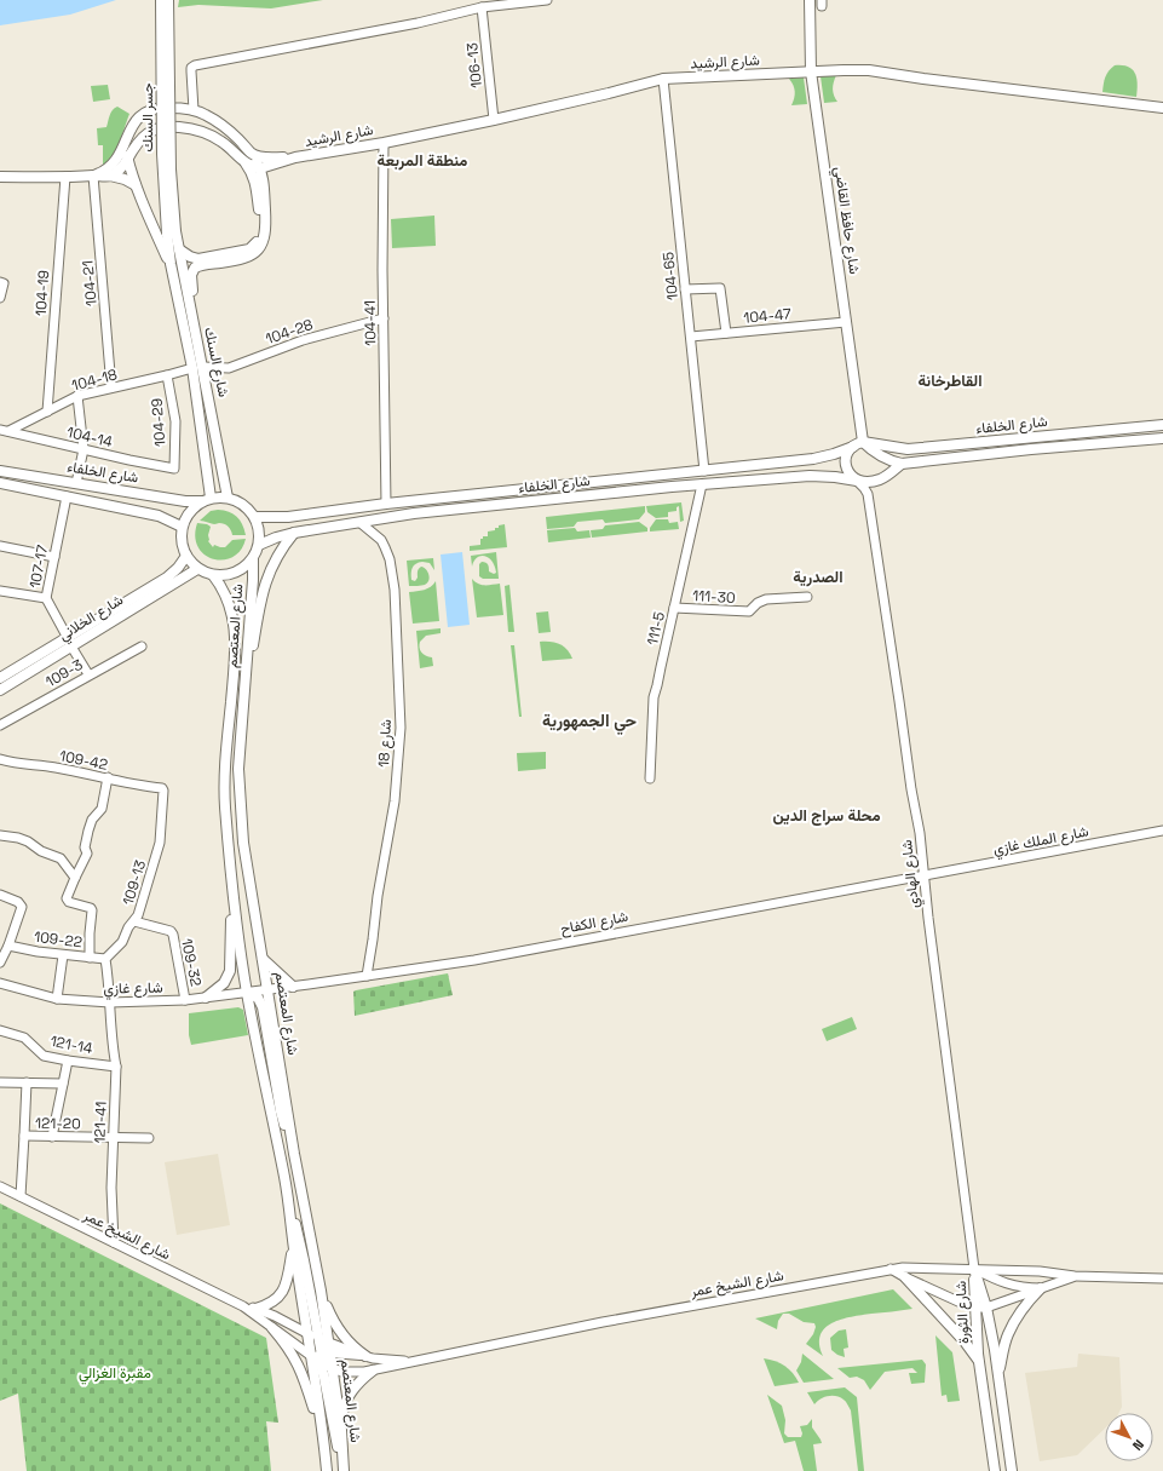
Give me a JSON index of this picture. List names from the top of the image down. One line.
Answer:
{"streets":{"main road":["شارع الرشيد","جسر السنك","شارع حافظ القاضي","شارع السنك","شارع الخلفاء","شارع الخلاني","شارع المعتصم","شارع الثورة"],"street":["106-13","104-65","104-21","104-19","104-47","104-41","104-28","104-18","104-29","104-14","107-17","111-30","111-5","109-3","شارع 18","109-42","شارع الملك غازي","شارع الهادي","109-13","شارع الكفاح","109-22","109-32","شارع غازي","121-14","121-41","121-20","شارع الشيخ عمر"]},"crossings":[["شارع الرشيد","106-13"],["شارع الرشيد","شارع حافظ القاضي"],["شارع الرشيد","104-65"],["شارع الرشيد","104-41"],["جسر السنك","شارع السنك"],["شارع حافظ القاضي","104-47"],["شارع حافظ القاضي","شارع الخلفاء"],["104-65","104-47"],["104-65","شارع الخلفاء"],["104-21","104-18"],["104-19","104-18"],["104-41","104-28"],["104-41","شارع الخلفاء"],["104-28","شارع السنك"],["104-28","104-18"],["شارع السنك","104-18"],["شارع السنك","شارع الخلفاء"],["شارع السنك","شارع الخلاني"],["شارع السنك","شارع المعتصم"],["104-18","104-29"],["104-18","104-14"],["104-29","104-14"],["شارع الخلفاء","107-17"],["شارع الخلفاء","شارع الخلاني"],["شارع الخلفاء","شارع المعتصم"],["شارع الخلفاء","111-5"],["شارع الخلفاء","شارع 18"],["شارع الخلفاء","شارع الهادي"],["107-17","شارع الخلاني"],["107-17","109-3"],["111-30","111-5"],["شارع الخلاني","شارع المعتصم"],["شارع المعتصم","شارع الكفاح"],["شارع المعتصم","شارع غازي"],["شارع المعتصم","شارع الشيخ عمر"],["شارع 18","شارع الكفاح"],["109-42","109-13"],["شارع الملك غازي","شارع الهادي"],["شارع الملك غازي","شارع الكفاح"],["شارع الهادي","شارع الكفاح"],["شارع الهادي","شارع الشيخ عمر"],["شارع الهادي","شارع الثورة"],["109-13","109-22"],["109-13","109-32"],["شارع الكفاح","شارع غازي"],["109-32","شارع غازي"],["شارع غازي","121-41"],["121-14","121-41"],["121-41","121-20"],["121-41","شارع الشيخ عمر"],["شارع الشيخ عمر","شارع الثورة"]],"districts":["منطقة المربعة","القاطرخانة","الصدرية","حي الجمهورية","محلة سراج الدين"],"parks":["مقبرة الغزالي"],"north":"bottom right"}
